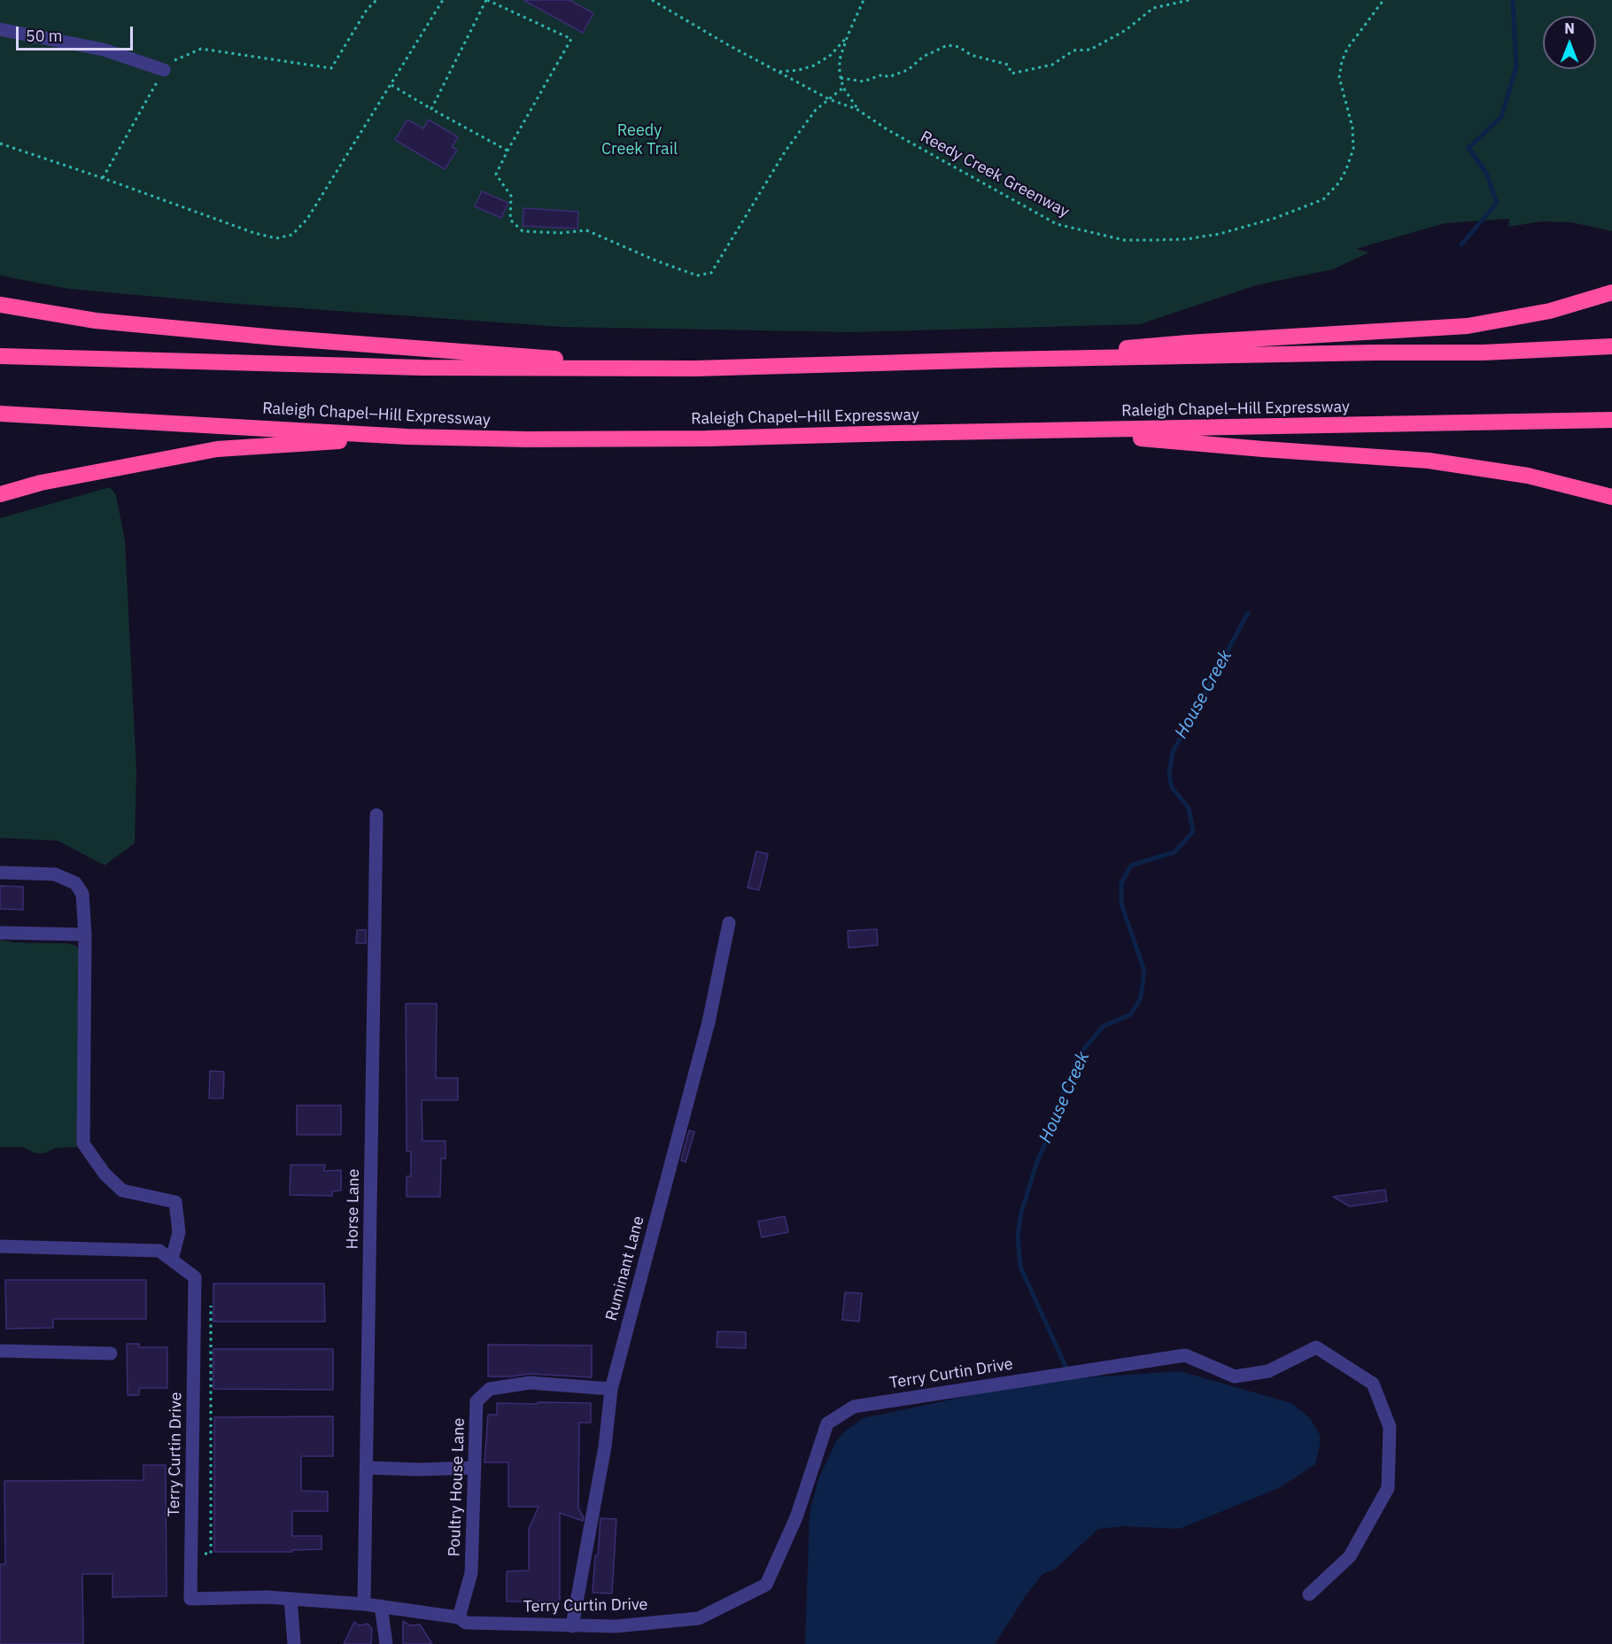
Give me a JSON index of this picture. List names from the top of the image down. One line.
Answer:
{"streets":{"highway":["Raleigh Chapel–Hill Expressway"],"street":["Horse Lane","Ruminant Lane","Terry Curtin Drive","Poultry House Lane"],"path":["Reedy Creek Greenway"]},"crossings":[["Horse Lane","Terry Curtin Drive"],["Ruminant Lane","Terry Curtin Drive"],["Ruminant Lane","Poultry House Lane"],["Terry Curtin Drive","Poultry House Lane"]],"water":["House Creek"],"parks":["Reedy Creek Trail"],"scale_bar":"50 m","north":"top"}
